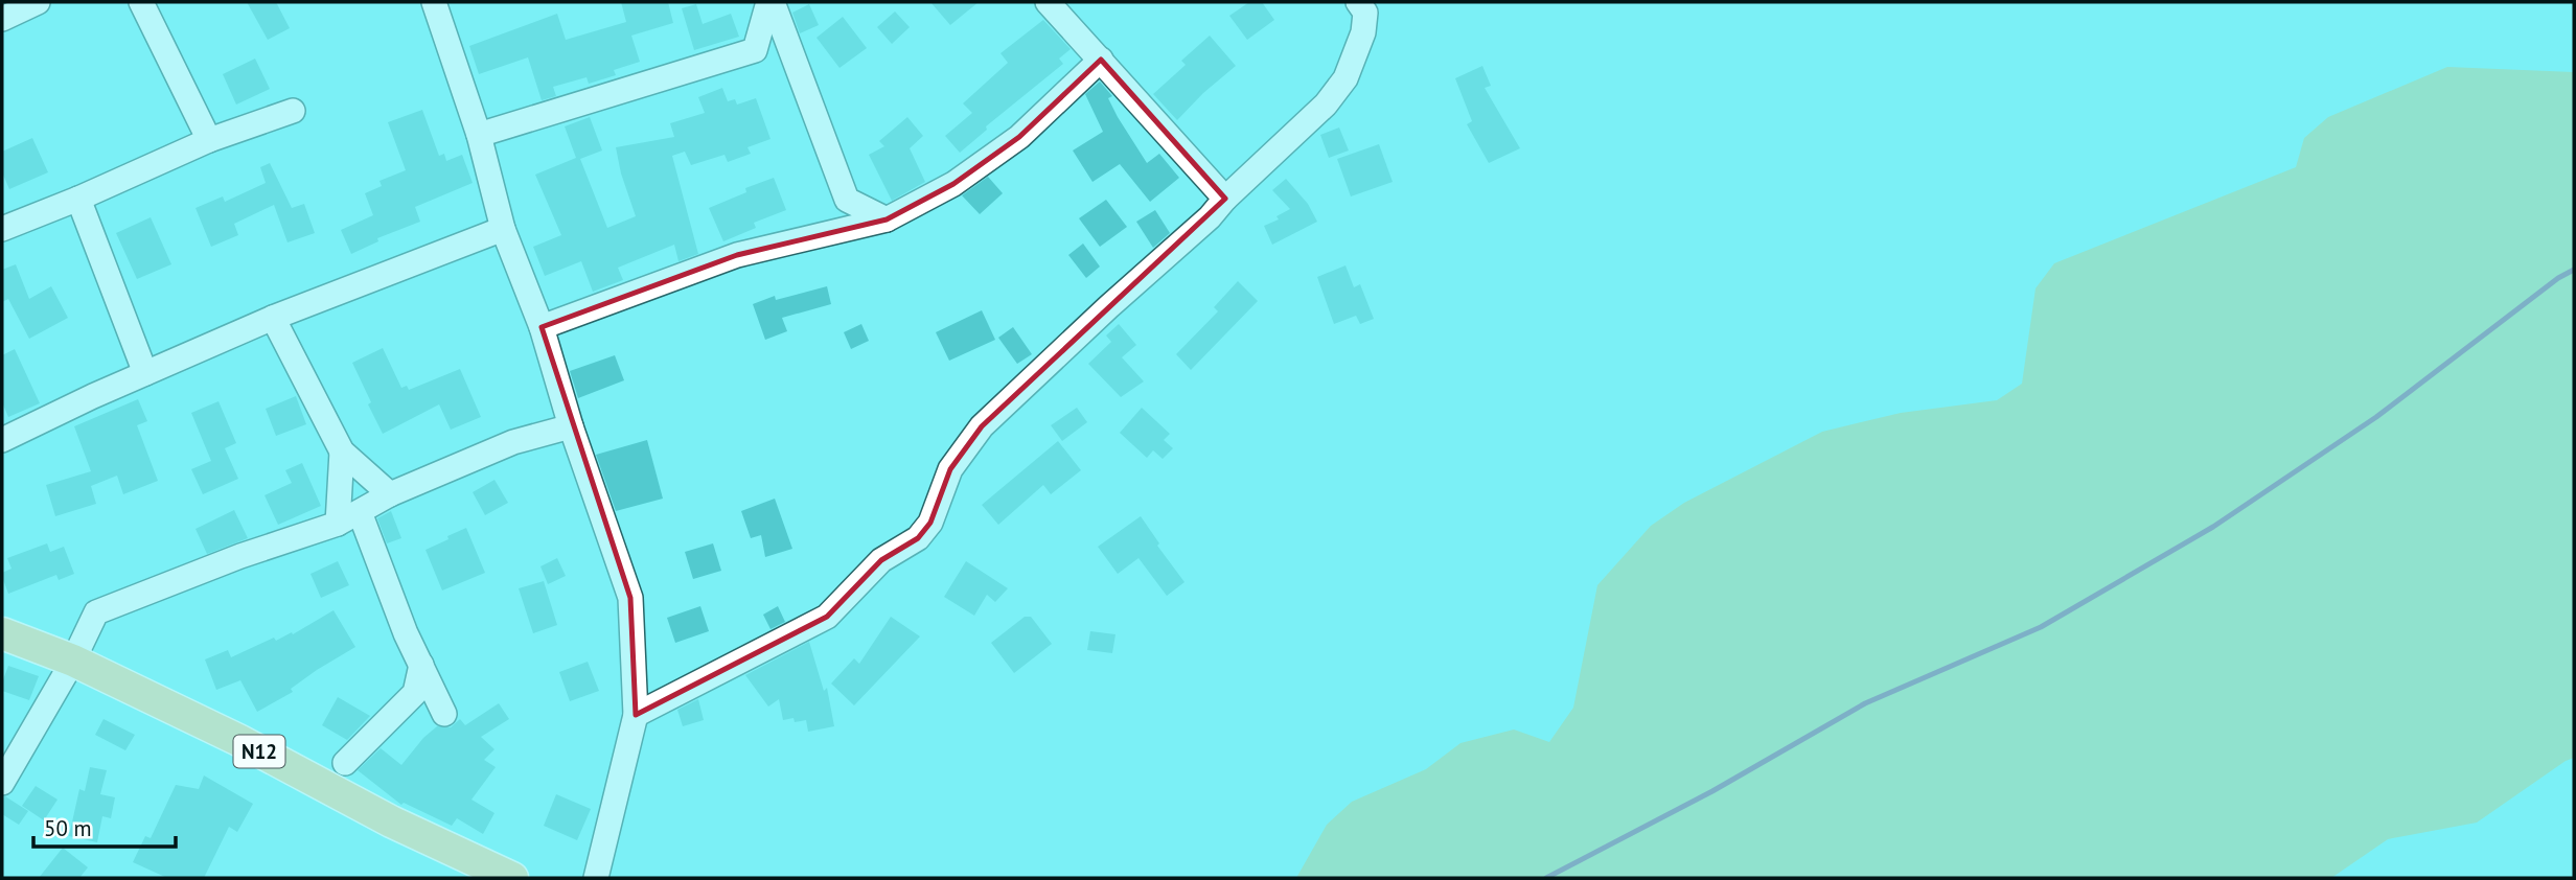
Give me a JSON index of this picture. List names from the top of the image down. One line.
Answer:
{"streets":{"main road":["N12"]},"scale_bar":"50 m"}
